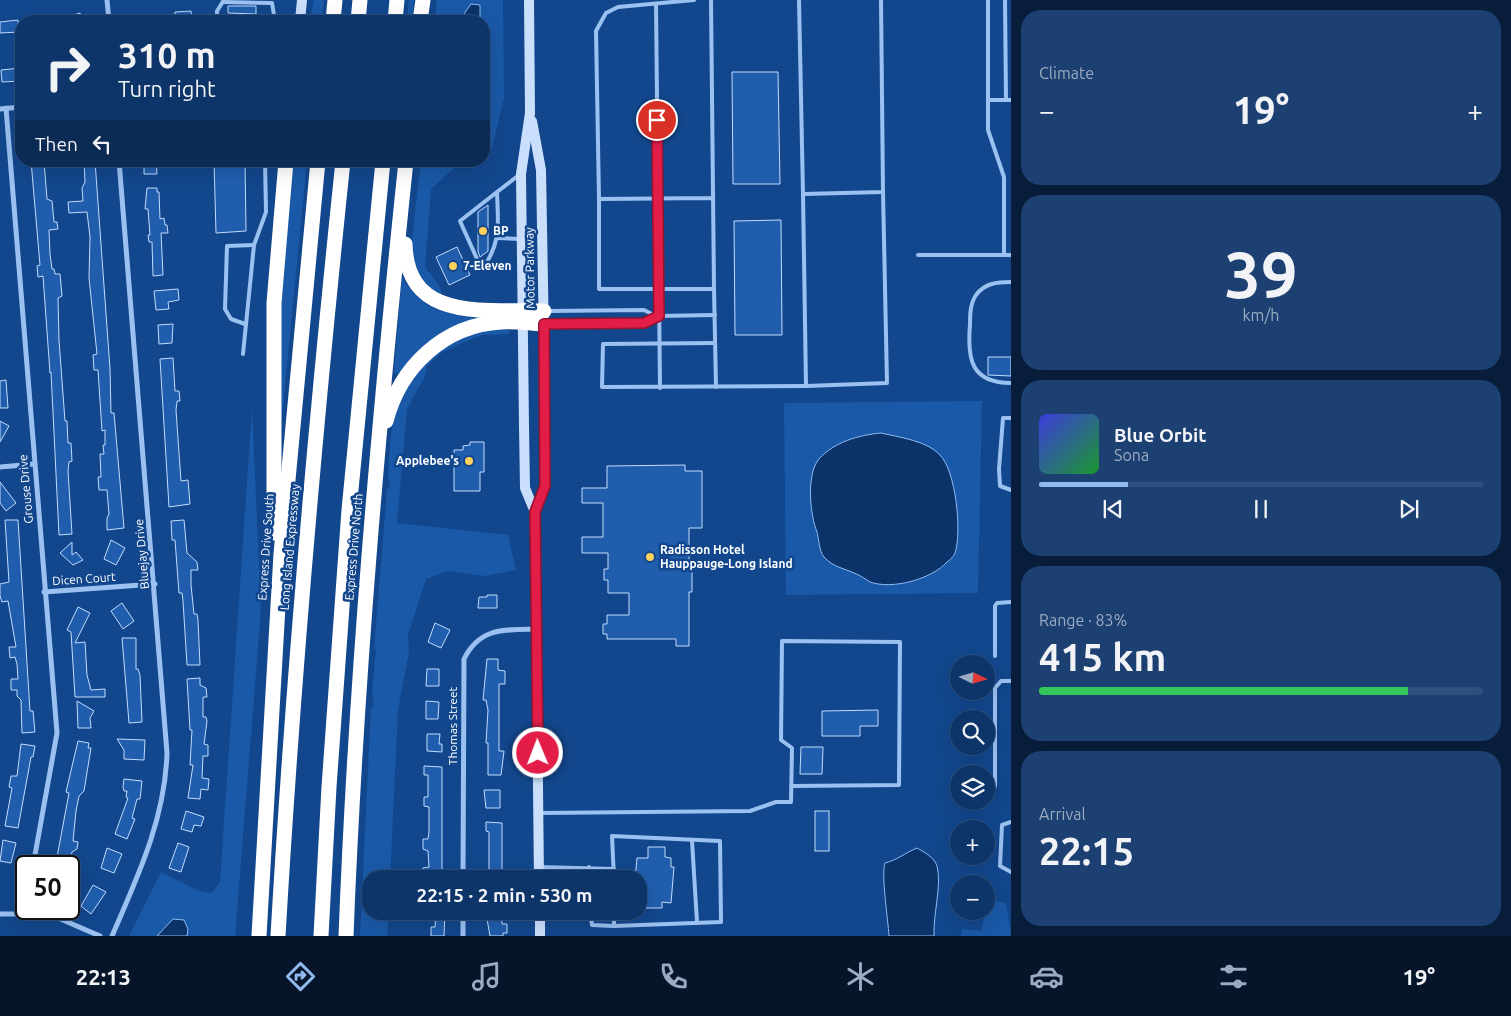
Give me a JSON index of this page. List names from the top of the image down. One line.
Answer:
{"streets":{"highway":["Express Drive South","Long Island Expressway","Express Drive North"],"main road":["Motor Parkway"],"street":["Grouse Drive","Bluejay Drive","Dicen Court","Thomas Street"]},"crossings":[["Motor Parkway","Thomas Street"],["Grouse Drive","Dicen Court"],["Bluejay Drive","Dicen Court"]],"places":["BP","7-Eleven","Applebee's","Radisson Hotel Hauppauge-Long Island"],"north":"right","page":{"tile":["Climate",["39","km/h"],["Range · 83%","415 km"],["Arrival","22:15"]],"turn":["310 m","Turn right"],"heat":["−","19°","+"],"then":"Then","song":["Blue Orbit","Sona"],"map_buttons":["+","−"],"limit":"50","trip":"22:15 · 2 min · 530 m","tabs":["22:13","19°"]}}
